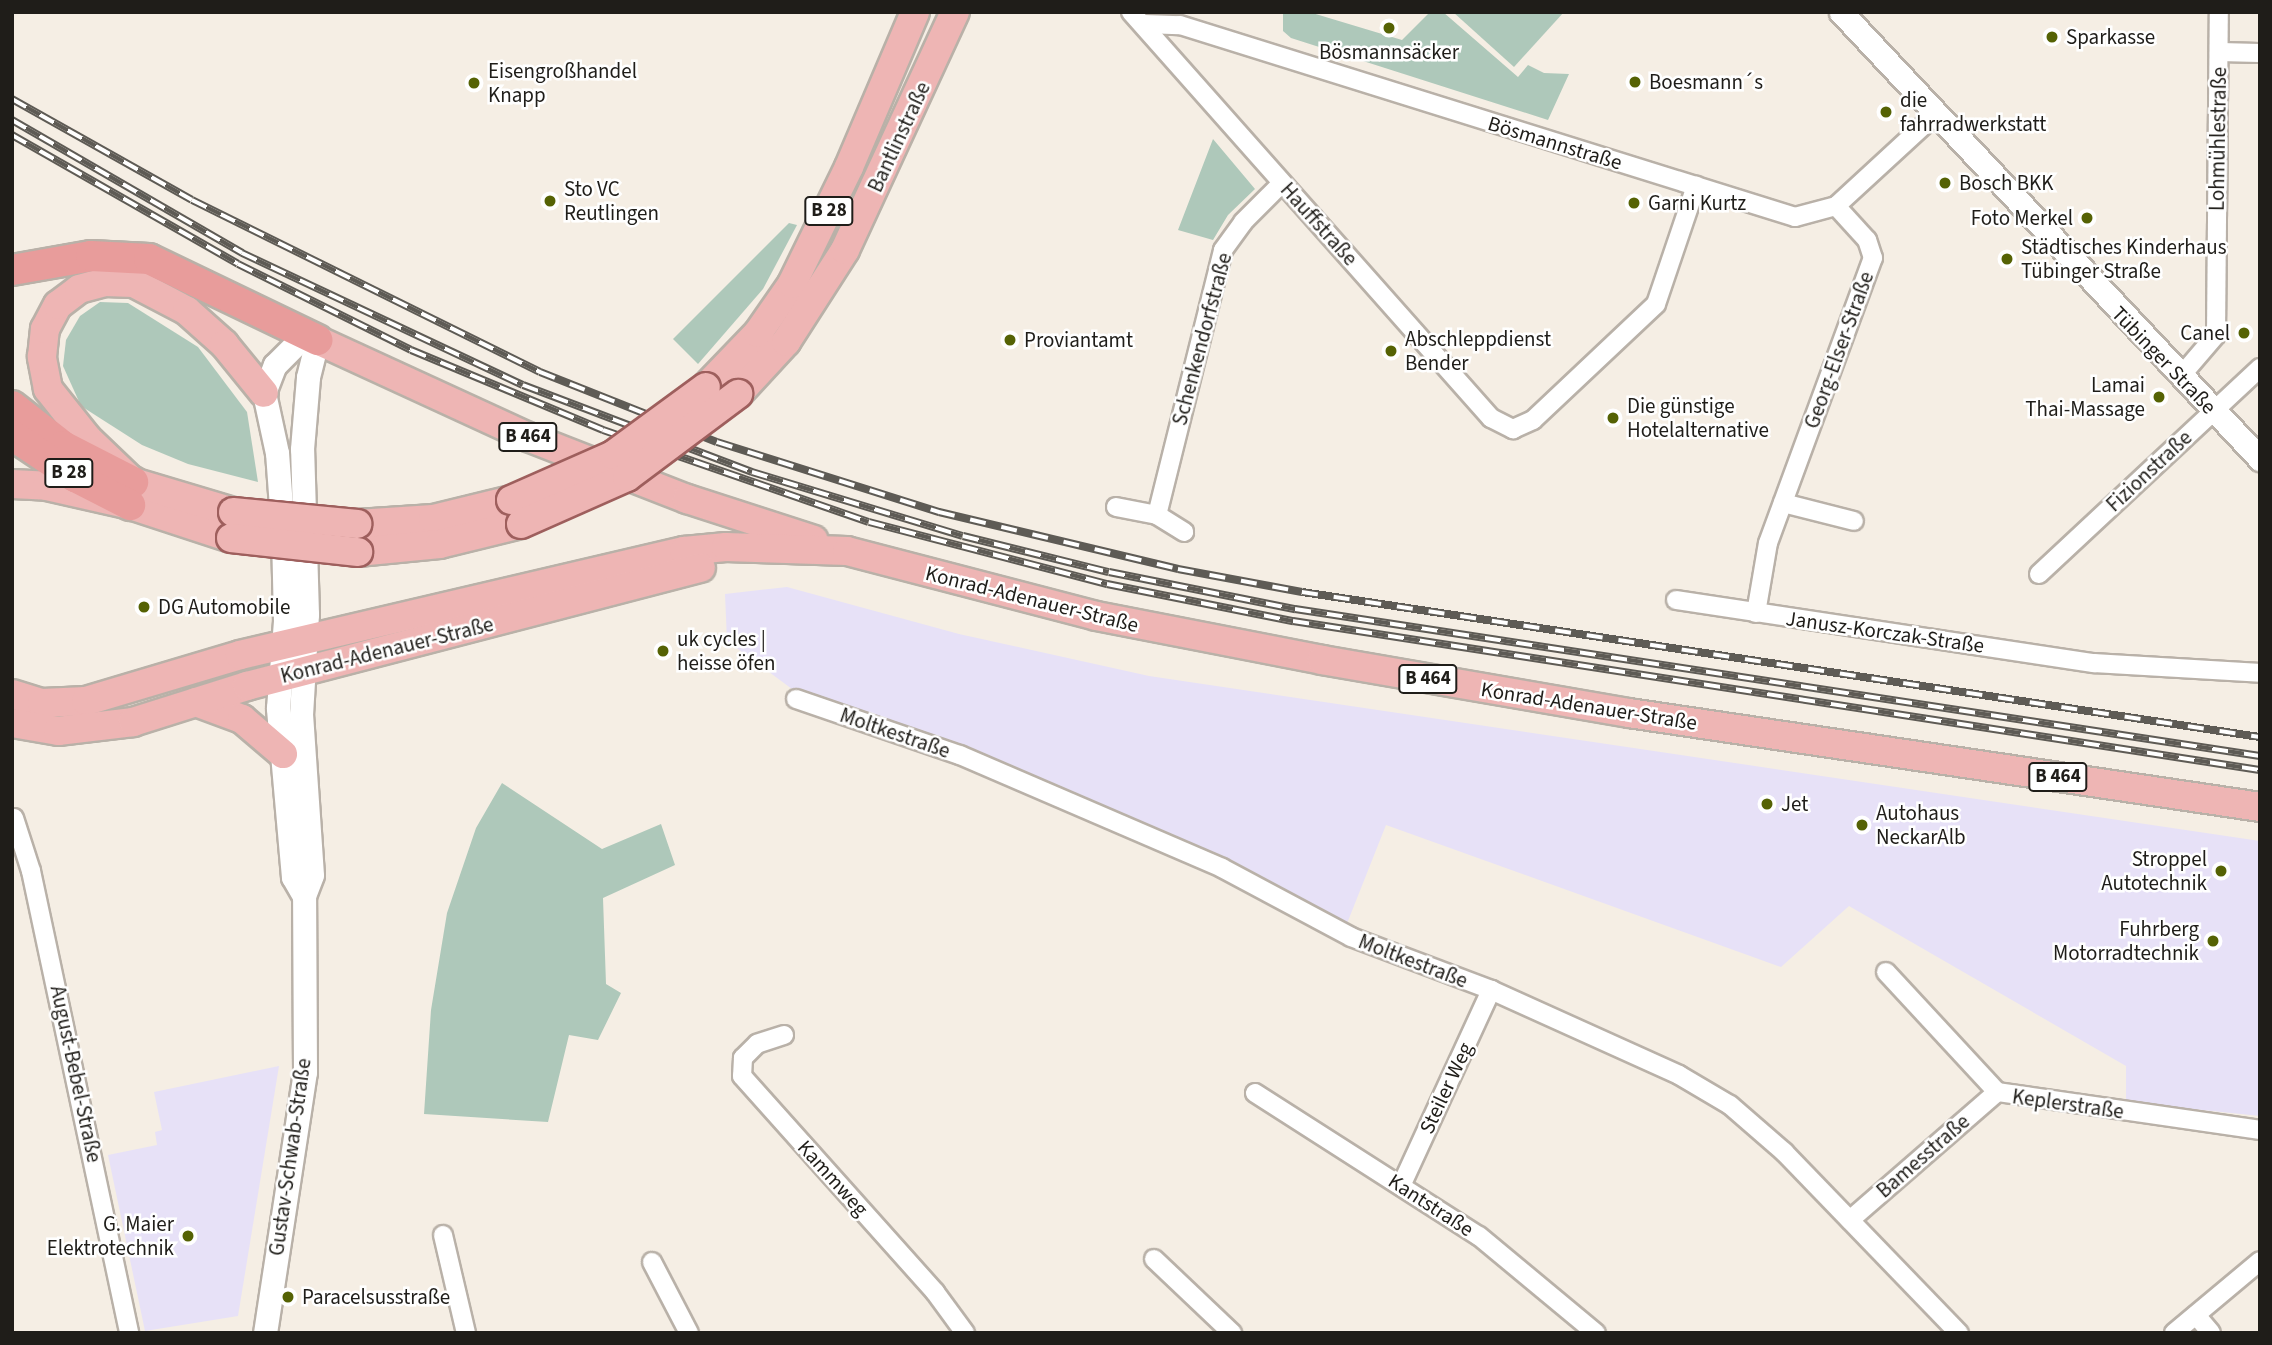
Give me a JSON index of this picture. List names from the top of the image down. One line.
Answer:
{"streets":{"highway":["B 28","B 464"],"main road":["Bantlinstraße","Konrad-Adenauer-Straße"],"street":["Lohmühlestraße","Bösmannstraße","Hauffstraße","Schenkendorfstraße","Georg-Elser-Straße","Tübinger Straße","Fizionstraße","Janusz-Korczak-Straße","Moltkestraße","August-Bebel-Straße","Steiler Weg","Keplerstraße","Bamesstraße","Gustav-Schwab-Straße","Kammweg","Kantstraße"]},"crossings":[["Bantlinstraße","B 28"],["Lohmühlestraße","Tübinger Straße"],["Bösmannstraße","Hauffstraße"],["Bösmannstraße","Georg-Elser-Straße"],["Bösmannstraße","Tübinger Straße"],["Hauffstraße","Schenkendorfstraße"],["Georg-Elser-Straße","Janusz-Korczak-Straße"],["Tübinger Straße","Fizionstraße"],["B 464","Konrad-Adenauer-Straße"],["Konrad-Adenauer-Straße","Gustav-Schwab-Straße"],["Moltkestraße","Steiler Weg"],["Moltkestraße","Bamesstraße"],["Steiler Weg","Kantstraße"],["Keplerstraße","Bamesstraße"]],"places":["Bösmannsäcker","Sparkasse","Boesmann´s","Eisengroßhandel Knapp","die fahrradwerkstatt","Bosch BKK","Sto VC Reutlingen","Garni Kurtz","Foto Merkel","Städtisches Kinderhaus Tübinger Straße","Canel","Proviantamt","Abschleppdienst Bender","Lamai Thai-Massage","Die günstige Hotelalternative","DG Automobile","uk cycles | heisse öfen","Jet","Autohaus NeckarAlb","Stroppel Autotechnik","Fuhrberg Motorradtechnik","G. Maier Elektrotechnik","Paracelsusstraße"]}
